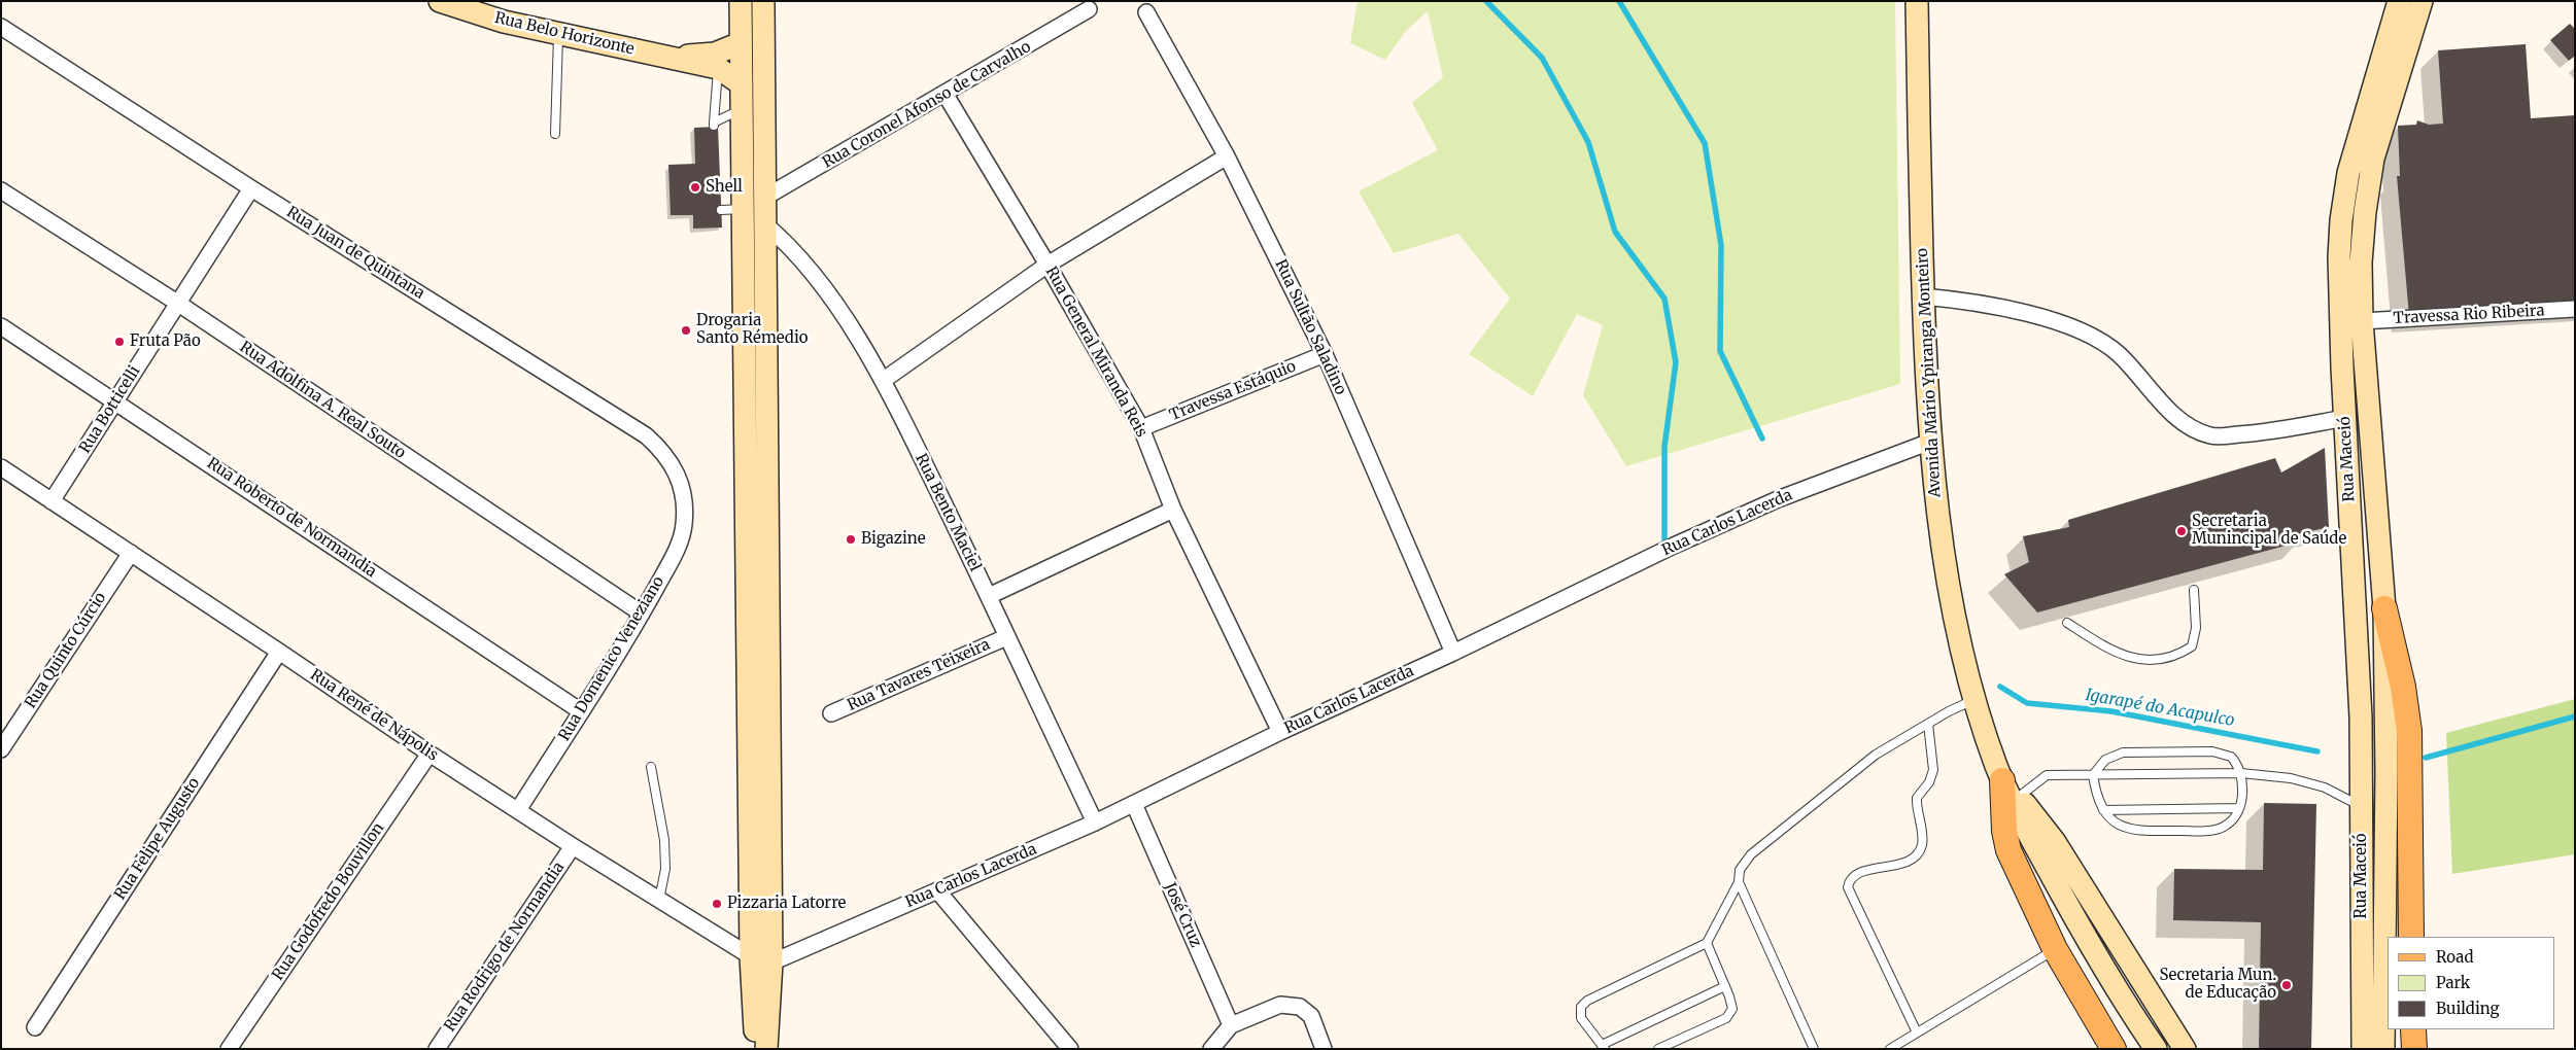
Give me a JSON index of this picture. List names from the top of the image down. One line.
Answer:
{"streets":{"main road":["Rua Belo Horizonte","Avenida Mário Ypiranga Monteiro","Rua Maceió"],"street":["Rua Coronel Afonso de Carvalho","Rua Juan de Quintana","Travessa Rio Ribeira","Rua Sultão Saladino","Rua General Miranda Reis","Travessa Estáquio","Rua Adolfina A. Real Souto","Rua Botticelli","Rua Bento Maciel","Rua Roberto de Normandia","Rua Carlos Lacerda","Rua Quinto Cúrcio","Rua Domenico Veneziano","Rua Tavares Teixeira","Rua René de Nápolis","Rua Felipe Augusto","Rua Godofredo Bouvillon","José Cruz","Rua Rodrigo de Normandia"]},"crossings":[["Rua Coronel Afonso de Carvalho","Rua General Miranda Reis"],["Rua Juan de Quintana","Rua Botticelli"],["Rua Juan de Quintana","Rua Domenico Veneziano"],["Travessa Rio Ribeira","Rua Maceió"],["Rua Sultão Saladino","Travessa Estáquio"],["Rua Sultão Saladino","Rua Carlos Lacerda"],["Rua General Miranda Reis","Travessa Estáquio"],["Rua General Miranda Reis","Rua Carlos Lacerda"],["Avenida Mário Ypiranga Monteiro","Rua Carlos Lacerda"],["Rua Adolfina A. Real Souto","Rua Botticelli"],["Rua Adolfina A. Real Souto","Rua Domenico Veneziano"],["Rua Botticelli","Rua Roberto de Normandia"],["Rua Botticelli","Rua René de Nápolis"],["Rua Bento Maciel","Rua Carlos Lacerda"],["Rua Bento Maciel","Rua Tavares Teixeira"],["Rua Roberto de Normandia","Rua Domenico Veneziano"],["Rua Carlos Lacerda","Rua René de Nápolis"],["Rua Carlos Lacerda","José Cruz"],["Rua Quinto Cúrcio","Rua René de Nápolis"],["Rua Domenico Veneziano","Rua René de Nápolis"],["Rua René de Nápolis","Rua Felipe Augusto"],["Rua René de Nápolis","Rua Godofredo Bouvillon"],["Rua René de Nápolis","Rua Rodrigo de Normandia"]],"water":["Igarapé do Acapulco"],"places":["Shell","Drogaria Santo Rémedio","Fruta Pão","Secretaria Munincipal de Saúde","Bigazine","Pizzaria Latorre","Secretaria Mun. de Educação"],"legend":["Road","Park","Building"]}
